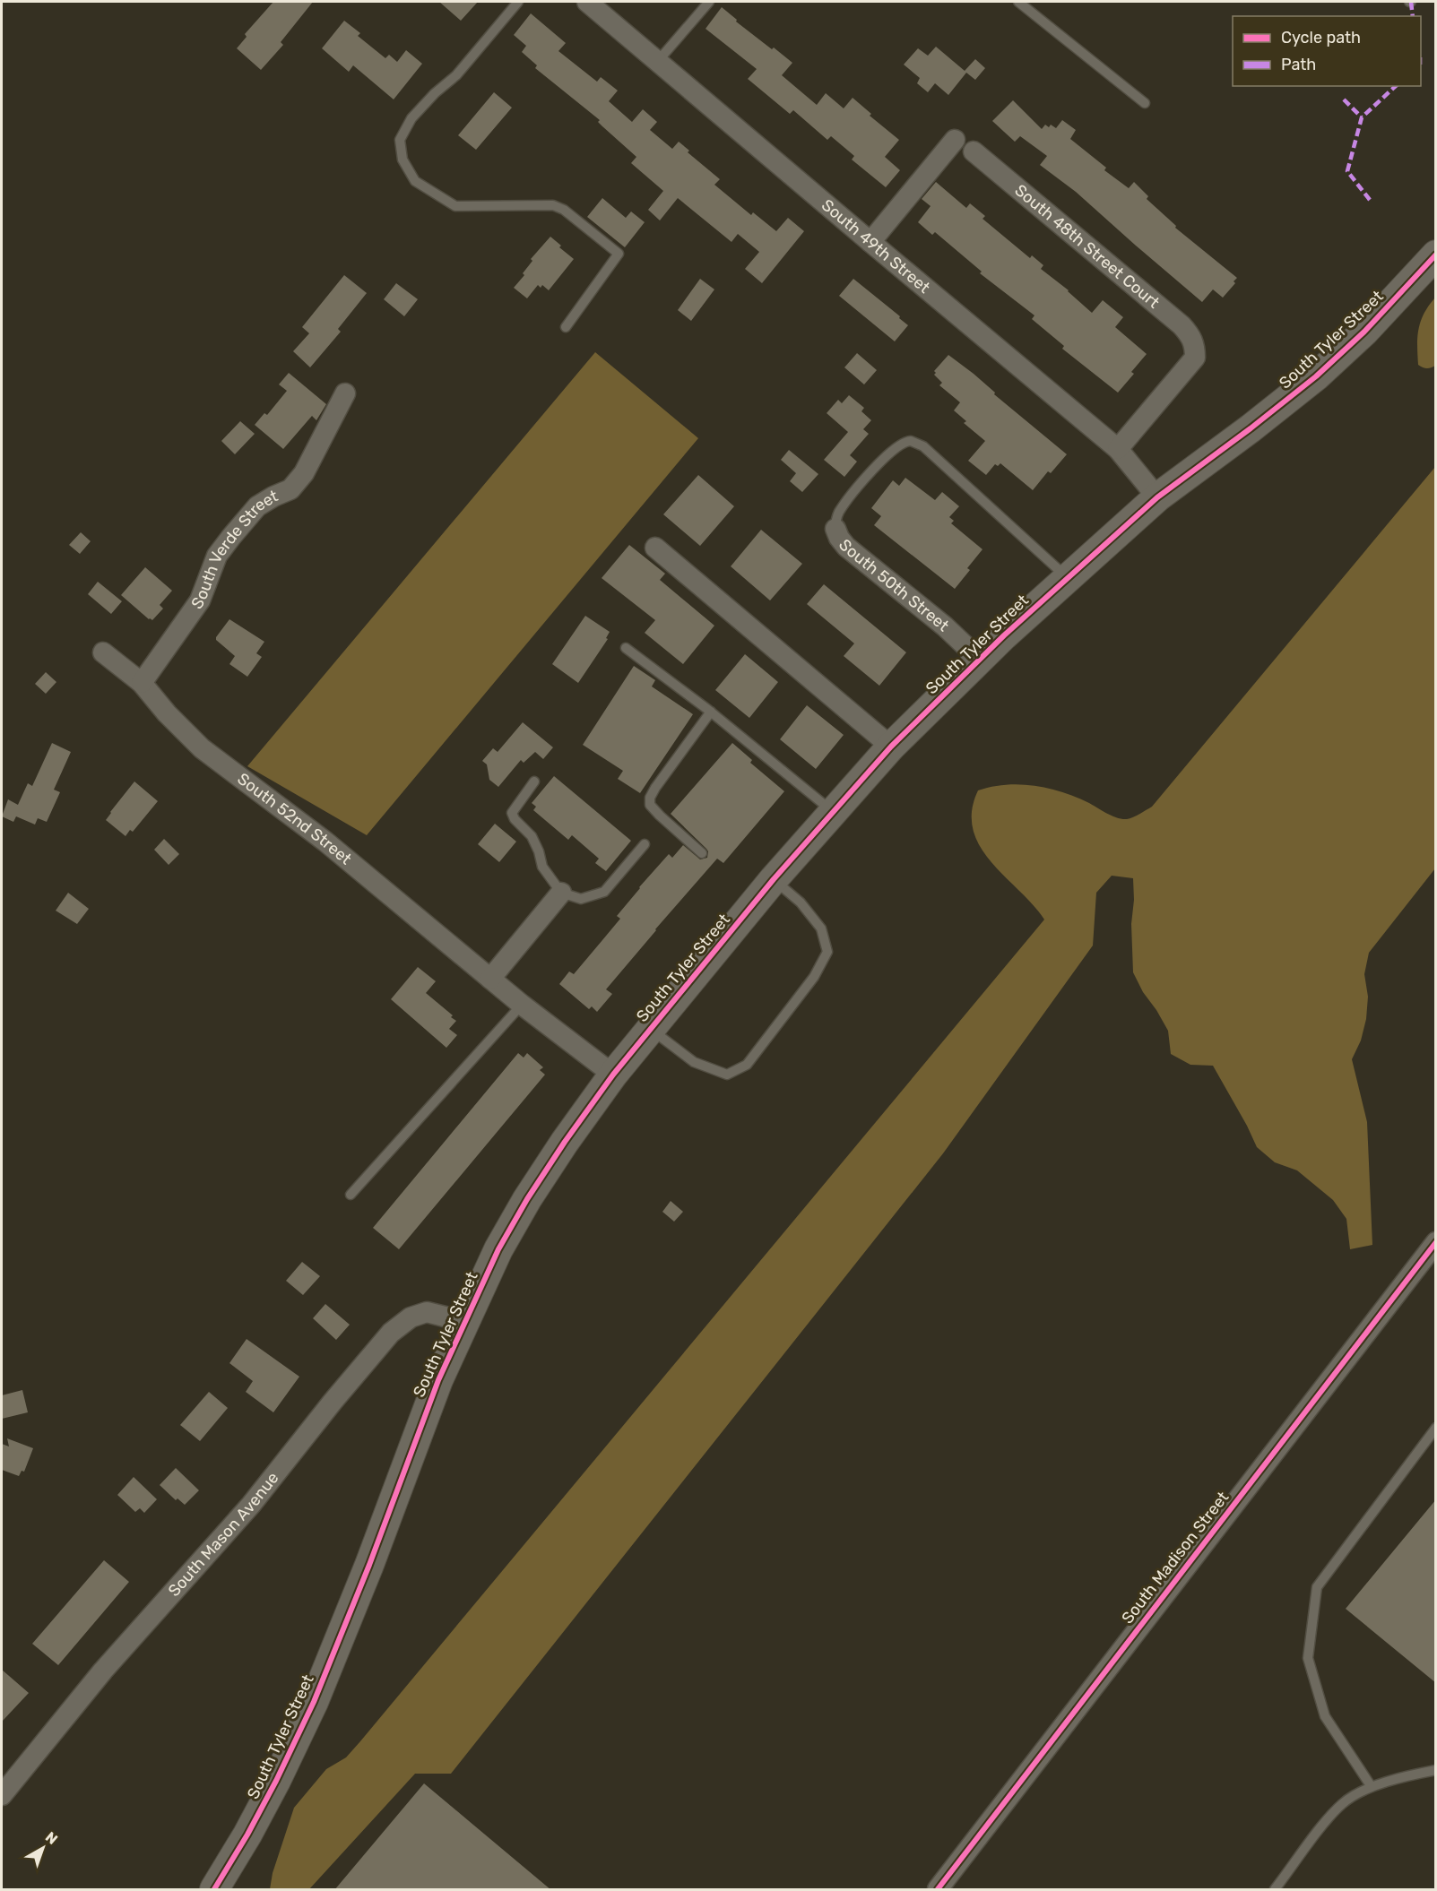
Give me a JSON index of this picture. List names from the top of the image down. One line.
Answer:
{"streets":{"main road":["South Tyler Street"],"street":["South 49th Street","South 48th Street Court","South Verde Street","South 50th Street","South 52nd Street","South Mason Avenue","South Madison Street"]},"crossings":[["South 49th Street","South 48th Street Court"],["South 49th Street","South Tyler Street"],["South Tyler Street","South 50th Street"],["South Tyler Street","South 52nd Street"],["South Tyler Street","South Mason Avenue"],["South Verde Street","South 52nd Street"]],"legend":["Cycle path","Path"],"north":"top right"}
